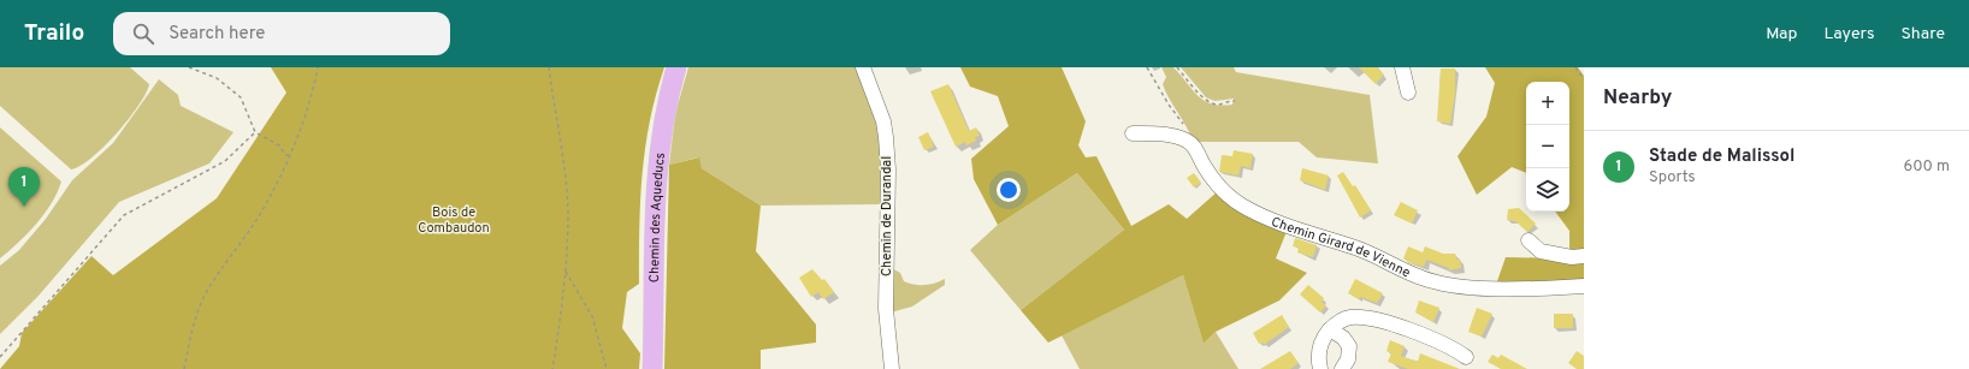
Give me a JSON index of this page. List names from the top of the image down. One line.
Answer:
{"streets":{"main road":["Chemin des Aqueducs"],"street":["Chemin de Durandal","Chemin Girard de Vienne"]},"parks":["Bois de Combaudon"],"page":{"header":"Trailo","search":"Search here","nav":["Map","Layers","Share"],"heading":"Nearby","map_buttons":["+","−"],"list":[{"mark":"1","name":"Stade de Malissol","note":"Sports","value":"600 m"}],"pins":"1"}}
